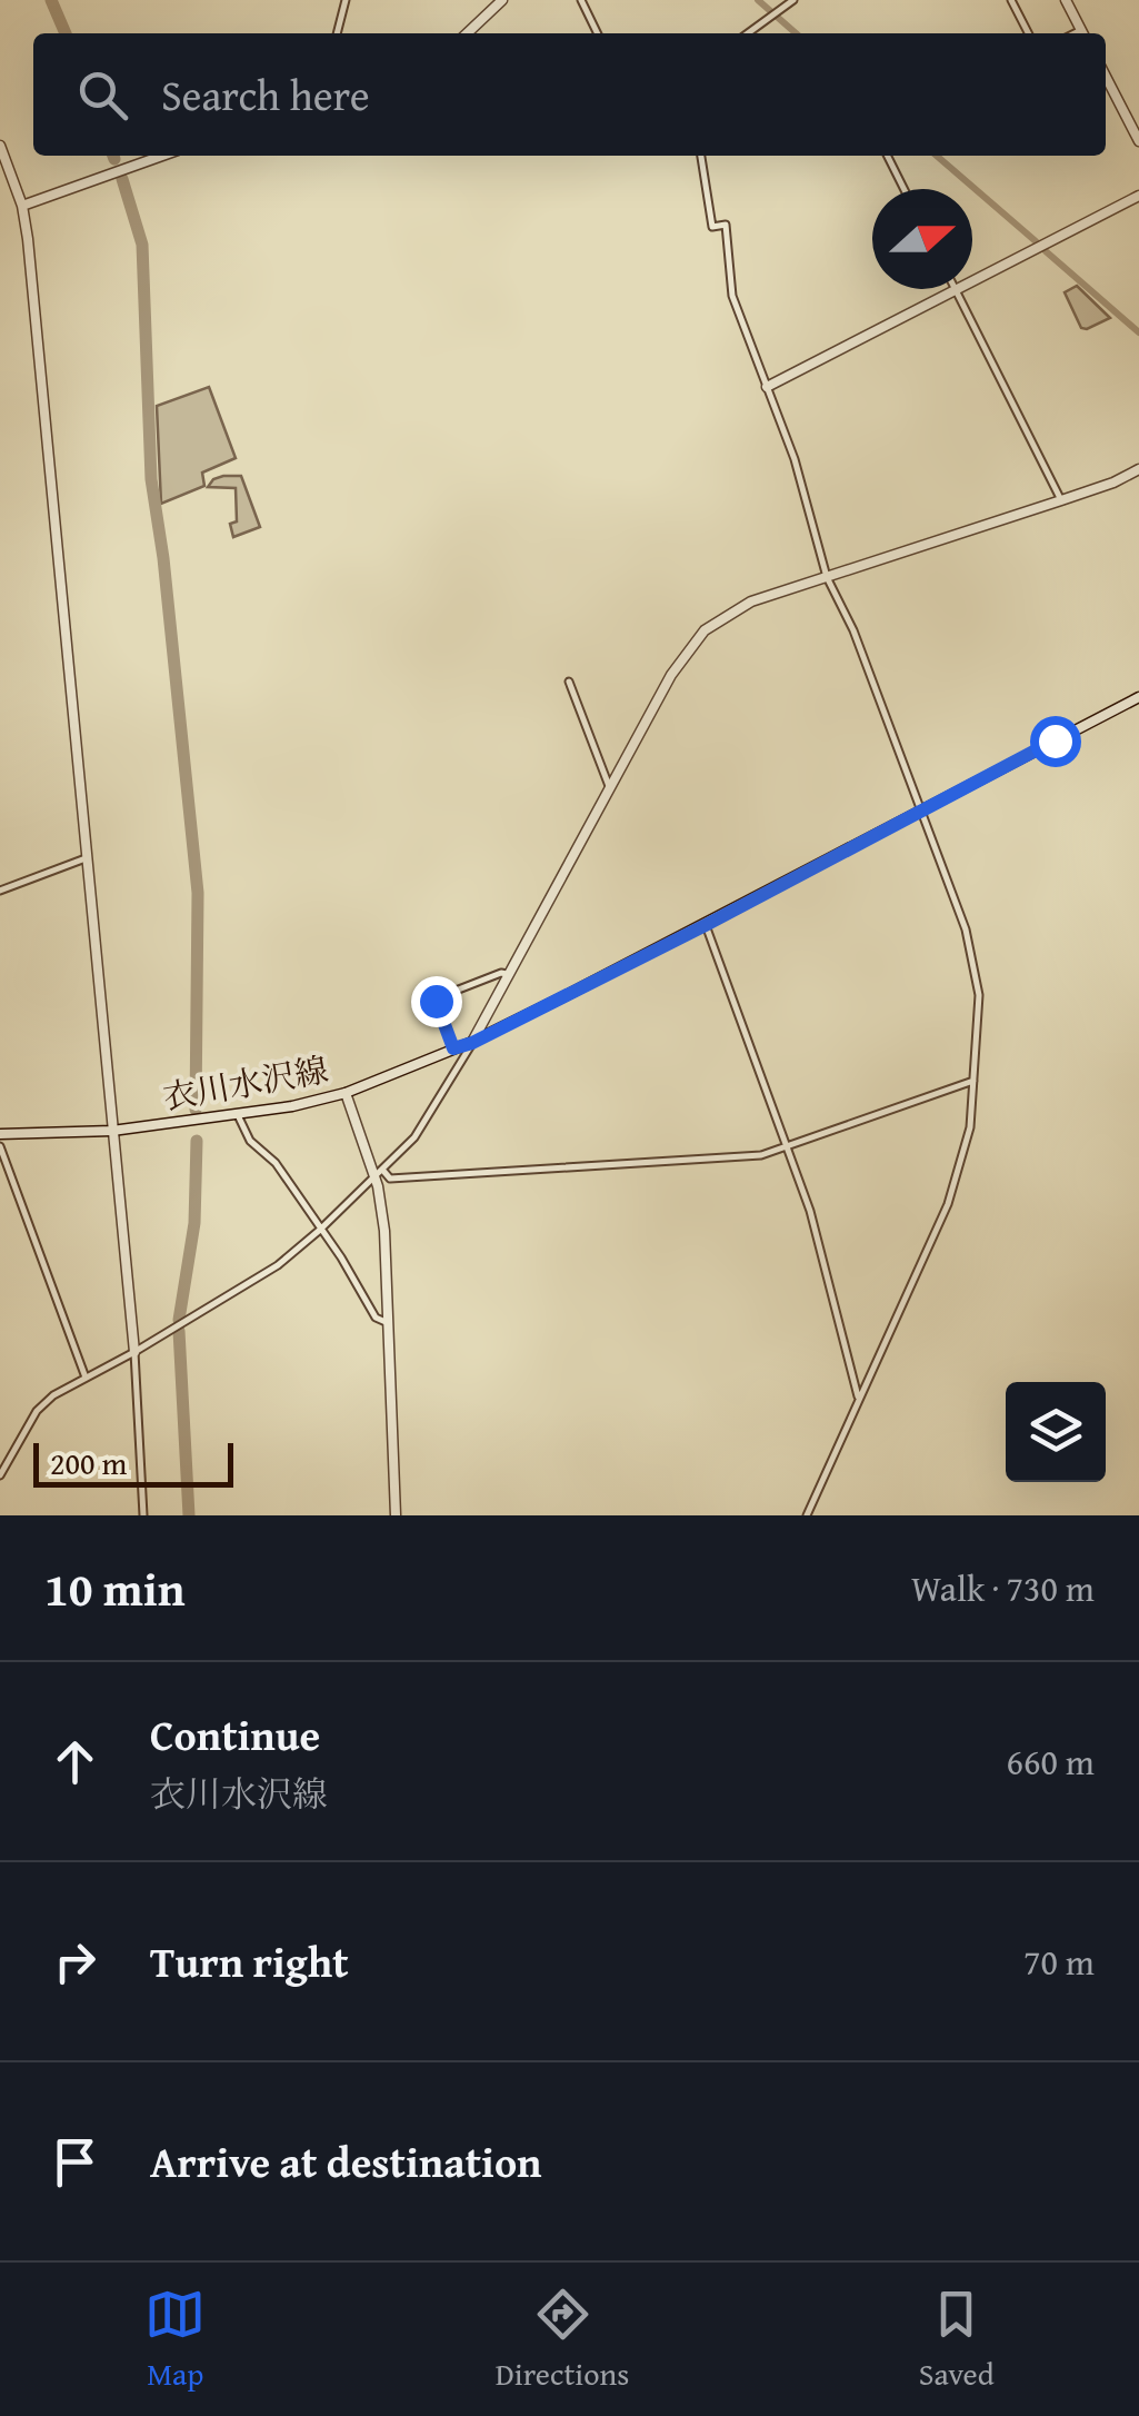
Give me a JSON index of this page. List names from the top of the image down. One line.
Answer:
{"streets":{"street":["衣川水沢線"]},"scale_bar":"200 m","north":"right","page":{"search":"Search here","scale":"200 m","heading":["10 min","Walk · 730 m"],"list":[["Continue","衣川水沢線","660 m"],["Turn right","70 m"],"Arrive at destination"],"nav":["Map","Directions","Saved"]}}
